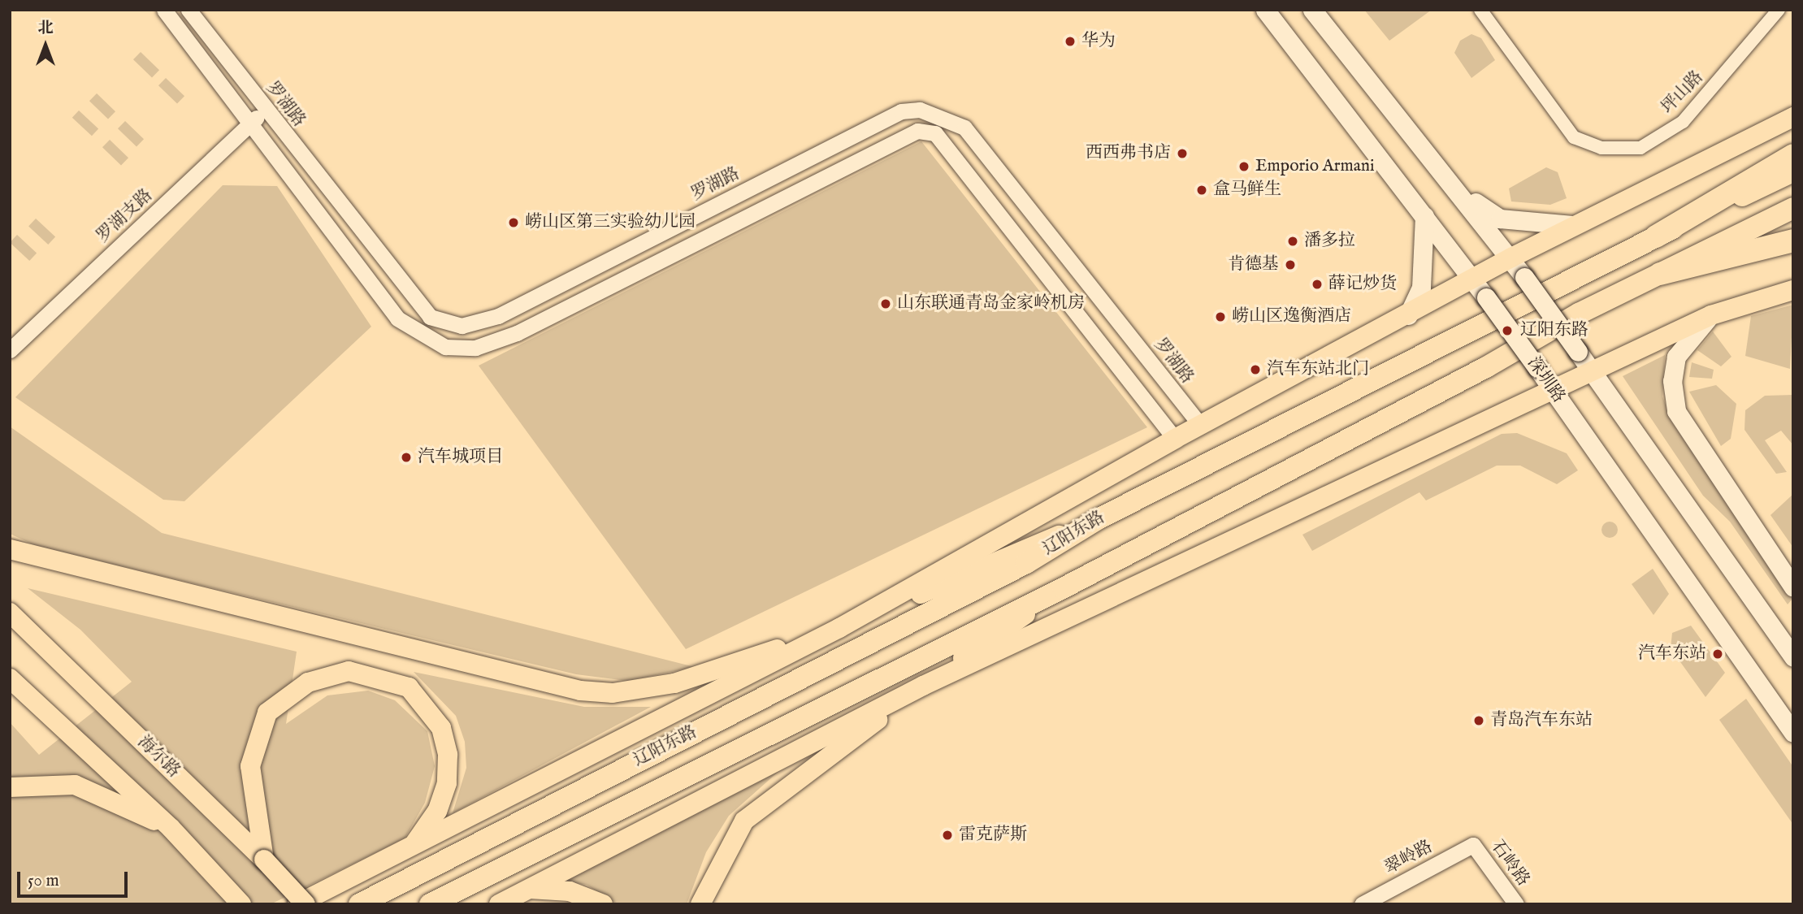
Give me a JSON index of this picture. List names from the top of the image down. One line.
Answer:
{"streets":{"highway":["辽阳东路"],"main road":["深圳路","海尔路"],"street":["坪山路","罗湖路","罗湖支路","翠岭路","石岭路"]},"crossings":[["罗湖路","罗湖支路"],["罗湖路","辽阳东路"],["深圳路","辽阳东路"],["翠岭路","石岭路"]],"places":["华为","西西弗书店","Emporio Armani","盒马鲜生","崂山区第三实验幼儿园","潘多拉","肯德基","薛记炒货","山东联通青岛金家岭机房","崂山区逸衡酒店","辽阳东路","汽车东站北门","汽车城项目","汽车东站","青岛汽车东站","雷克萨斯"],"scale_bar":"50 m","north":"top"}
